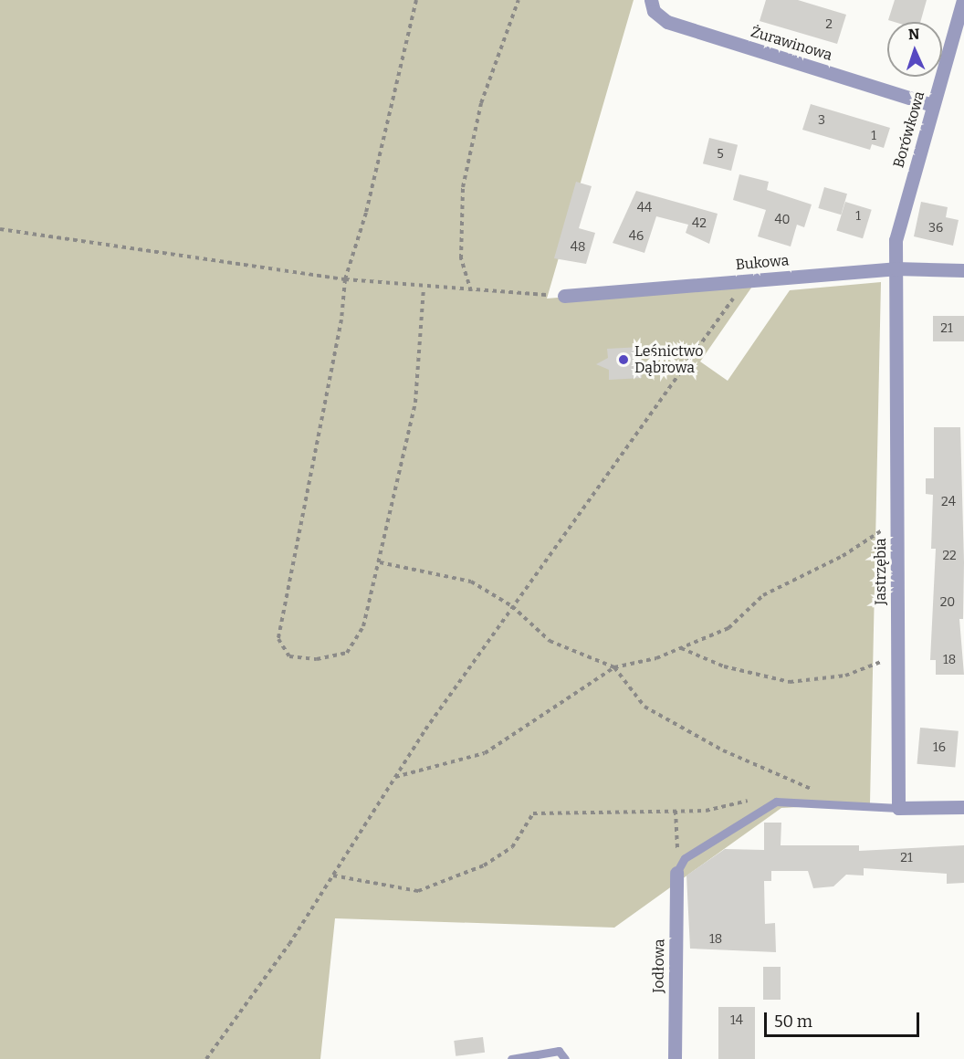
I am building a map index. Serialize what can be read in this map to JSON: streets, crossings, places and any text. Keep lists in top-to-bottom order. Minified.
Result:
{"streets":{"street":["Żurawinowa","Borówkowa","Bukowa","Jastrzębia","Jodłowa"]},"crossings":[["Żurawinowa","Borówkowa"],["Borówkowa","Bukowa"],["Borówkowa","Jastrzębia"],["Bukowa","Jastrzębia"]],"places":["Leśnictwo Dąbrowa"],"house_numbers":["2","3","1","5","44","1","40","42","36","46","48","21","24","22","20","18","16","21","18","14"],"scale_bar":"50 m","north":"top"}
